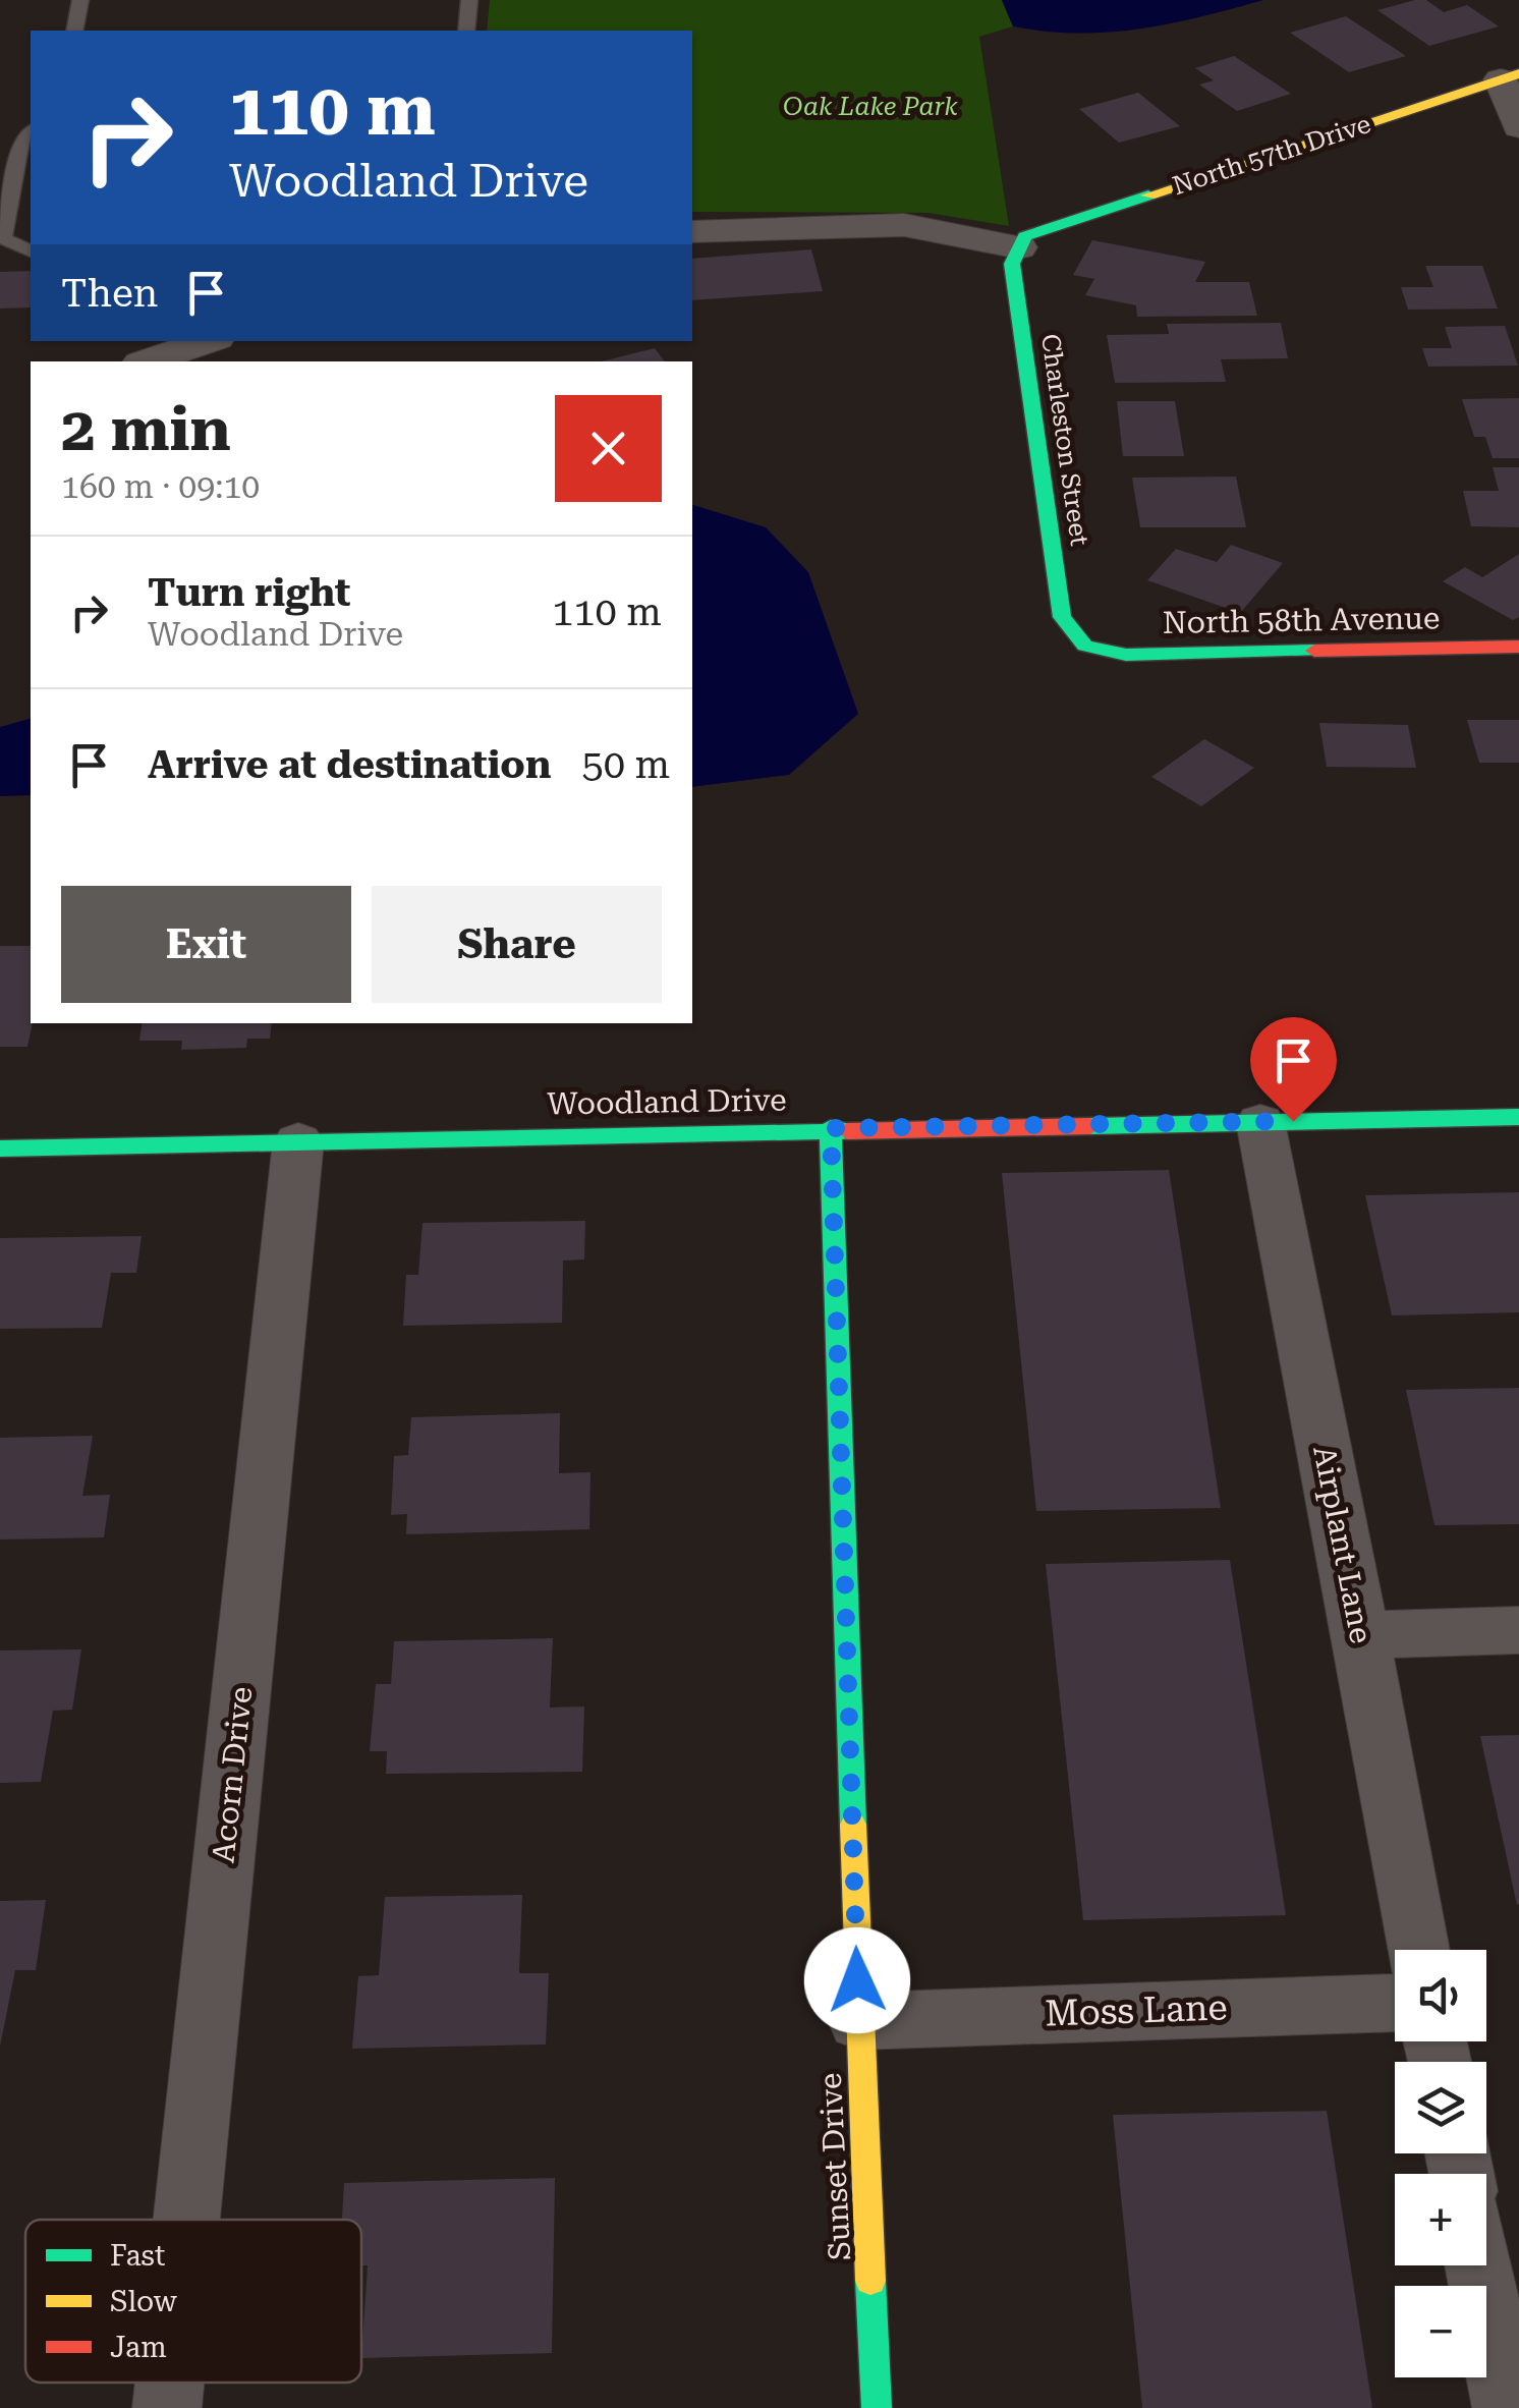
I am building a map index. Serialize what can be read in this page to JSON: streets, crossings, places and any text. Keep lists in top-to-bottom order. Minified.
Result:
{"streets":{"street":["North 57th Drive","Charleston Street","North 58th Avenue","Woodland Drive","Airplant Lane","Acorn Drive","Moss Lane","Sunset Drive"]},"crossings":[["North 57th Drive","Charleston Street"],["Charleston Street","North 58th Avenue"],["Woodland Drive","Airplant Lane"],["Woodland Drive","Acorn Drive"],["Woodland Drive","Sunset Drive"],["Moss Lane","Sunset Drive"]],"parks":["Oak Lake Park"],"legend":["Fast","Slow","Jam"],"page":{"turn":["110 m","Woodland Drive"],"then":"Then","heading":["2 min","160 m · 09:10"],"list":[{"name":"Turn right","note":"Woodland Drive","value":"110 m"},{"name":"Arrive at destination","value":"50 m"}],"buttons":["Exit","Share"],"map_buttons":["+","−"]}}
